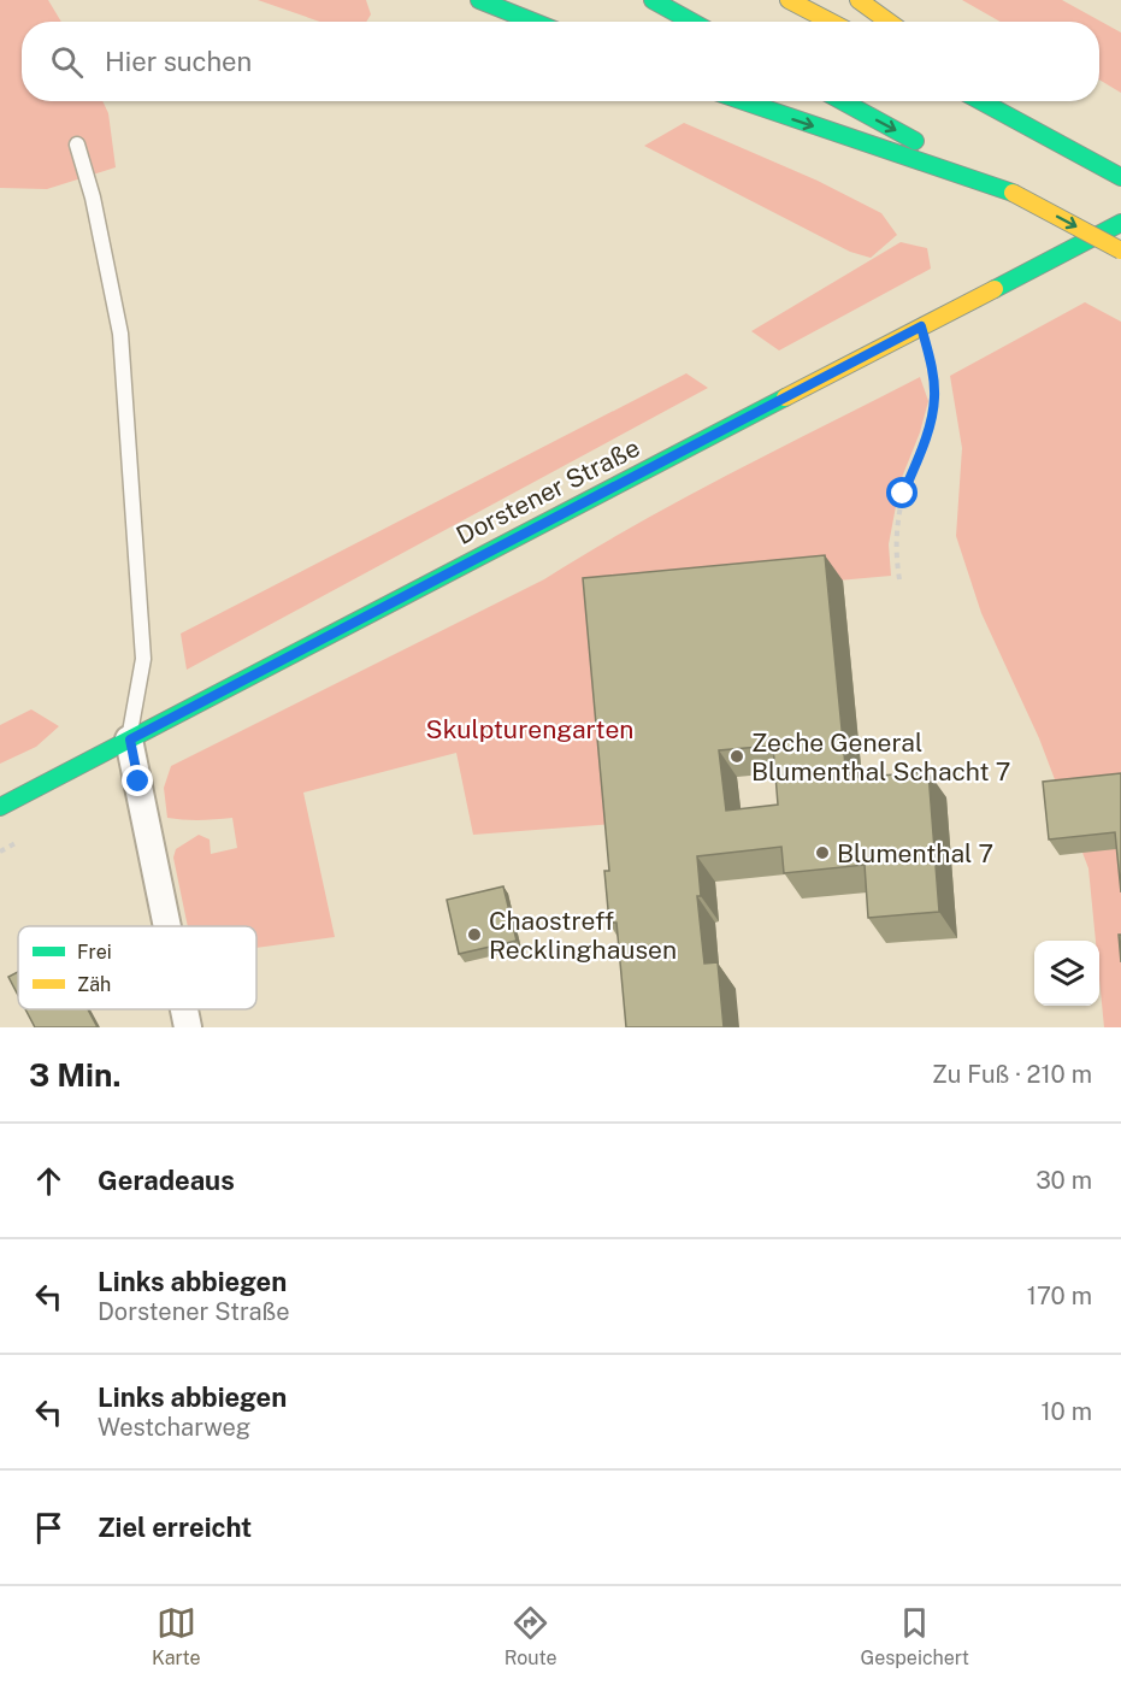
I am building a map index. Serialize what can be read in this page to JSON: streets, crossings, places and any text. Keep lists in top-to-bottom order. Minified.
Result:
{"streets":{"main road":["Dorstener Straße"]},"parks":["Skulpturengarten"],"places":["Zeche General Blumenthal Schacht 7","Blumenthal 7","Chaostreff Recklinghausen"],"legend":["Frei","Zäh"],"page":{"search":"Hier suchen","heading":["3 Min.","Zu Fuß · 210 m"],"list":[["Geradeaus","30 m"],["Links abbiegen","Dorstener Straße","170 m"],["Links abbiegen","Westcharweg","10 m"],"Ziel erreicht"],"nav":["Karte","Route","Gespeichert"]}}
